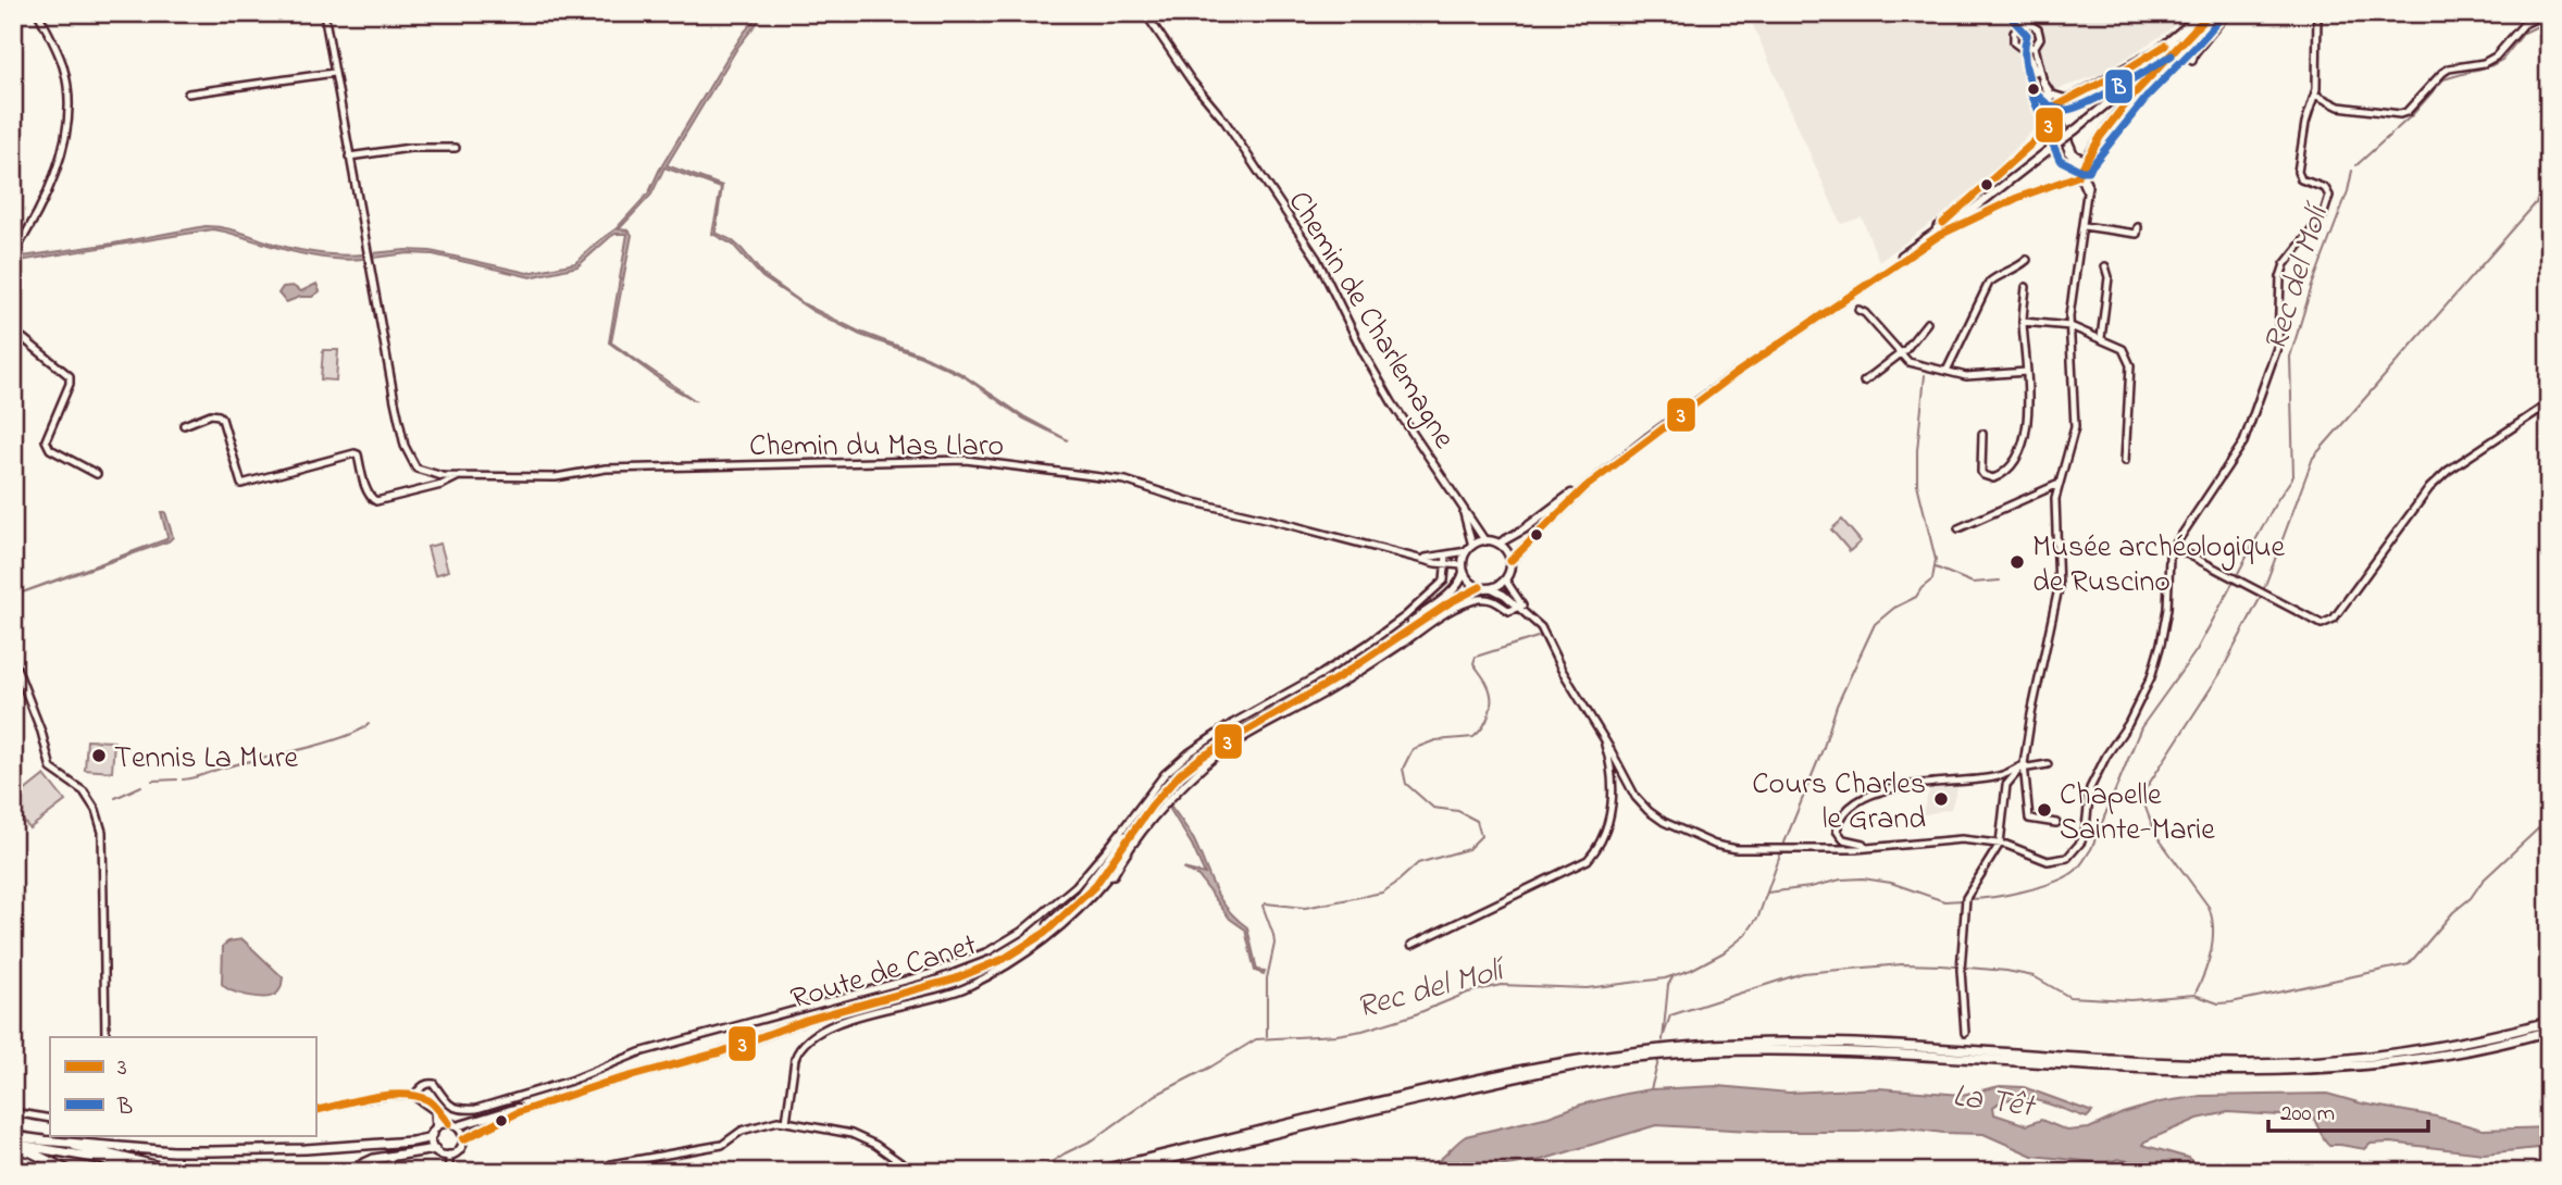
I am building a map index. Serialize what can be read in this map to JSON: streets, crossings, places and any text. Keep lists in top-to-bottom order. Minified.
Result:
{"streets":{"main road":["Route de Canet"],"street":["Chemin de Charlemagne","Chemin du Mas Llaro"]},"crossings":[["Chemin de Charlemagne","Route de Canet"]],"water":["Rec del Molí","La Têt"],"places":["Musée archéologique de Ruscino","Tennis La Mure","Cours Charles le Grand","Chapelle Sainte-Marie"],"lines":["transit line 3","transit line B"],"legend":["3","B"],"scale_bar":"200 m"}
